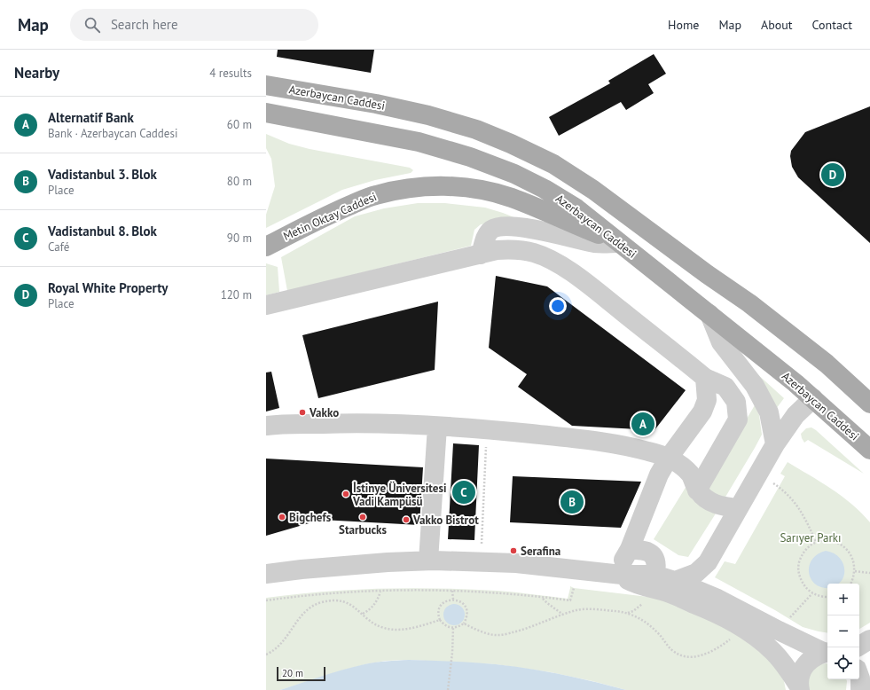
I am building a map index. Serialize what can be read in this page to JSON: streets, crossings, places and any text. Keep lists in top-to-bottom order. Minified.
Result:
{"streets":{"main road":["Azerbaycan Caddesi","Metin Oktay Caddesi"]},"crossings":[["Azerbaycan Caddesi","Metin Oktay Caddesi"]],"parks":["Sarıyer Parkı"],"places":["Vakko","İstinye Üniversitesi Vadi Kampüsü","Bigchefs","Starbucks","Vakko Bistrot","Serafina"],"scale_bar":"20 m","page":{"header":"Map","search":"Search here","nav":["Home","Map","About","Contact"],"heading":["Nearby","4 results"],"list":[{"mark":"A","name":"Alternatif Bank","note":"Bank · Azerbaycan Caddesi","value":"60 m"},{"mark":"B","name":"Vadistanbul 3. Blok","note":"Place","value":"80 m"},{"mark":"C","name":"Vadistanbul 8. Blok","note":"Café","value":"90 m"},{"mark":"D","name":"Royal White Property","note":"Place","value":"120 m"}],"pins":["D","A","C","B"],"map_buttons":["+","−"],"scale":"20 m"}}
